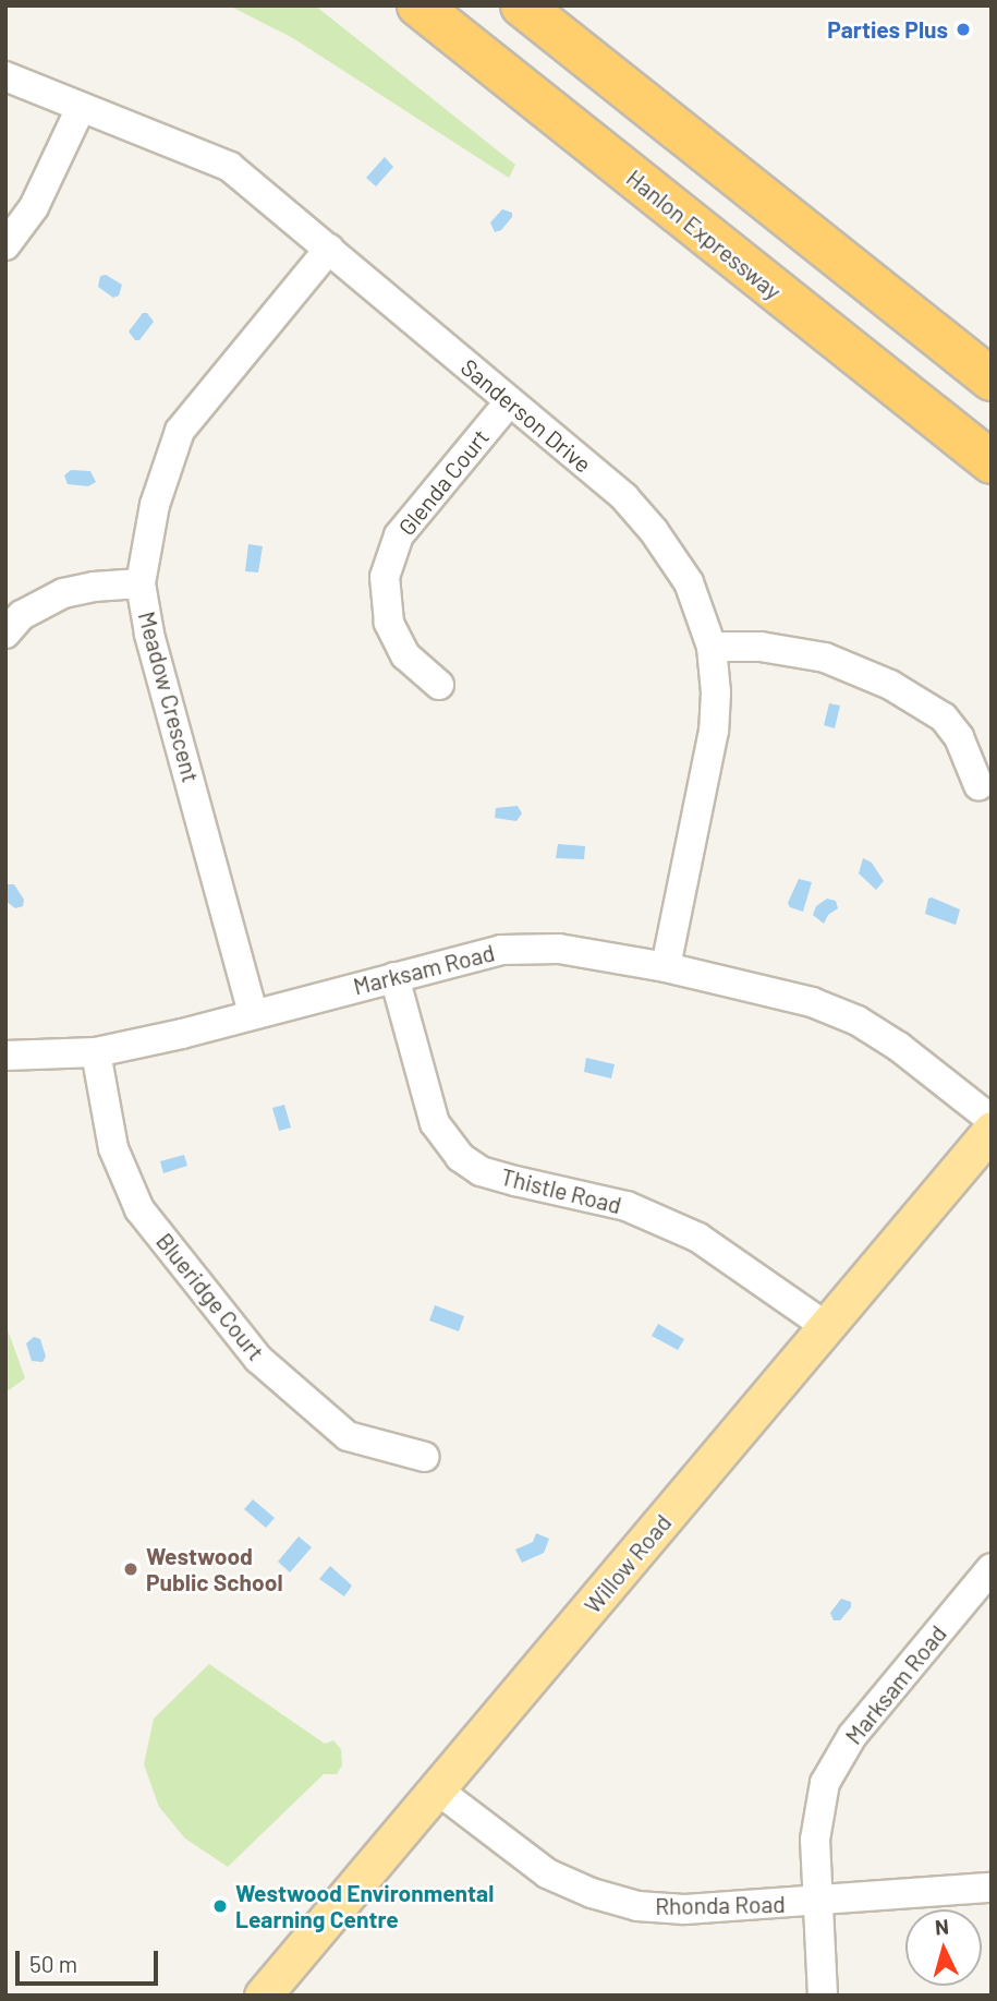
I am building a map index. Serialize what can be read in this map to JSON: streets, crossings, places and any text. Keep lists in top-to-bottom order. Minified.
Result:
{"streets":{"highway":["Hanlon Expressway"],"main road":["Willow Road"],"street":["Sanderson Drive","Glenda Court","Meadow Crescent","Marksam Road","Thistle Road","Blueridge Court","Rhonda Road"]},"crossings":[["Sanderson Drive","Glenda Court"],["Sanderson Drive","Meadow Crescent"],["Sanderson Drive","Marksam Road"],["Meadow Crescent","Marksam Road"],["Marksam Road","Thistle Road"],["Marksam Road","Blueridge Court"],["Marksam Road","Rhonda Road"],["Thistle Road","Willow Road"],["Willow Road","Rhonda Road"]],"places":["Parties Plus","Westwood Public School","Westwood Environmental Learning Centre"],"scale_bar":"50 m","north":"top"}
